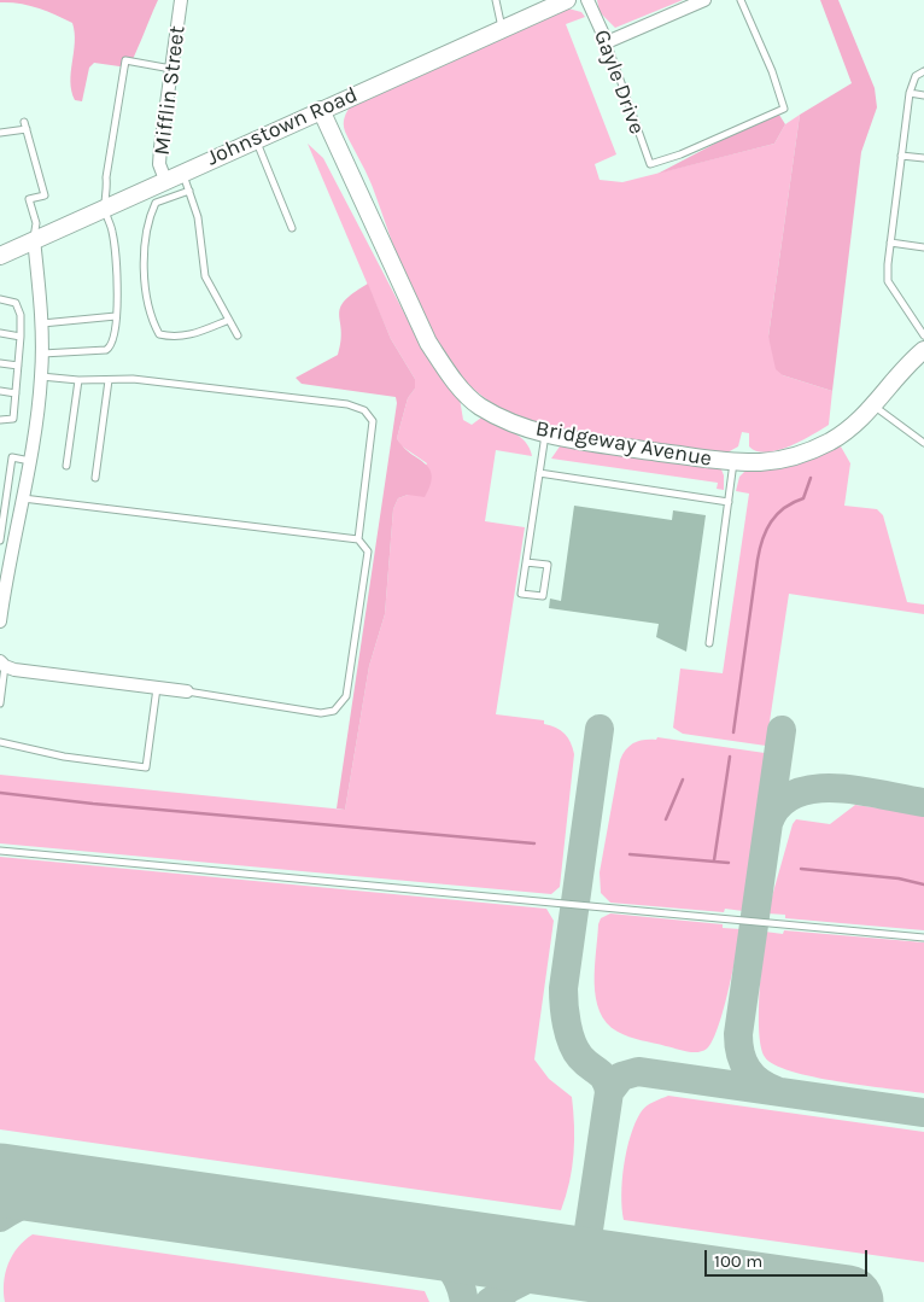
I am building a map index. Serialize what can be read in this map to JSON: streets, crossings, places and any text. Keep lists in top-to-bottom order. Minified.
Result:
{"streets":{"street":["Gayle Drive","Mifflin Street","Johnstown Road","Bridgeway Avenue"]},"crossings":[["Mifflin Street","Johnstown Road"],["Johnstown Road","Bridgeway Avenue"]],"scale_bar":"100 m"}
